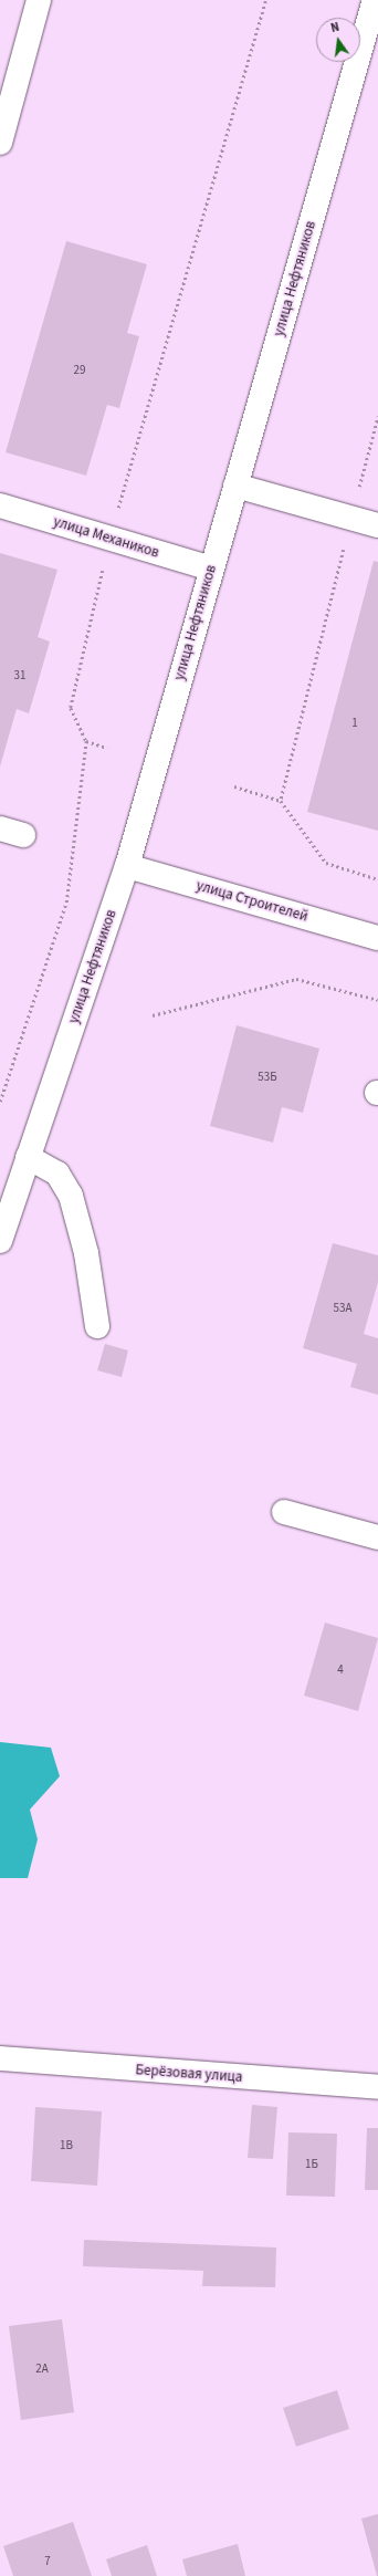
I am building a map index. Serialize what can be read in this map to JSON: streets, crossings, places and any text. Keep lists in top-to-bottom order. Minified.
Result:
{"streets":{"main road":["улица Нефтяников","улица Механиков","улица Строителей","Берёзовая улица"]},"crossings":[["улица Нефтяников","улица Механиков"],["улица Нефтяников","улица Строителей"]],"house_numbers":["29","31","1","53Б","53А","4","1В","1Б","2А","7"],"north":"top"}
